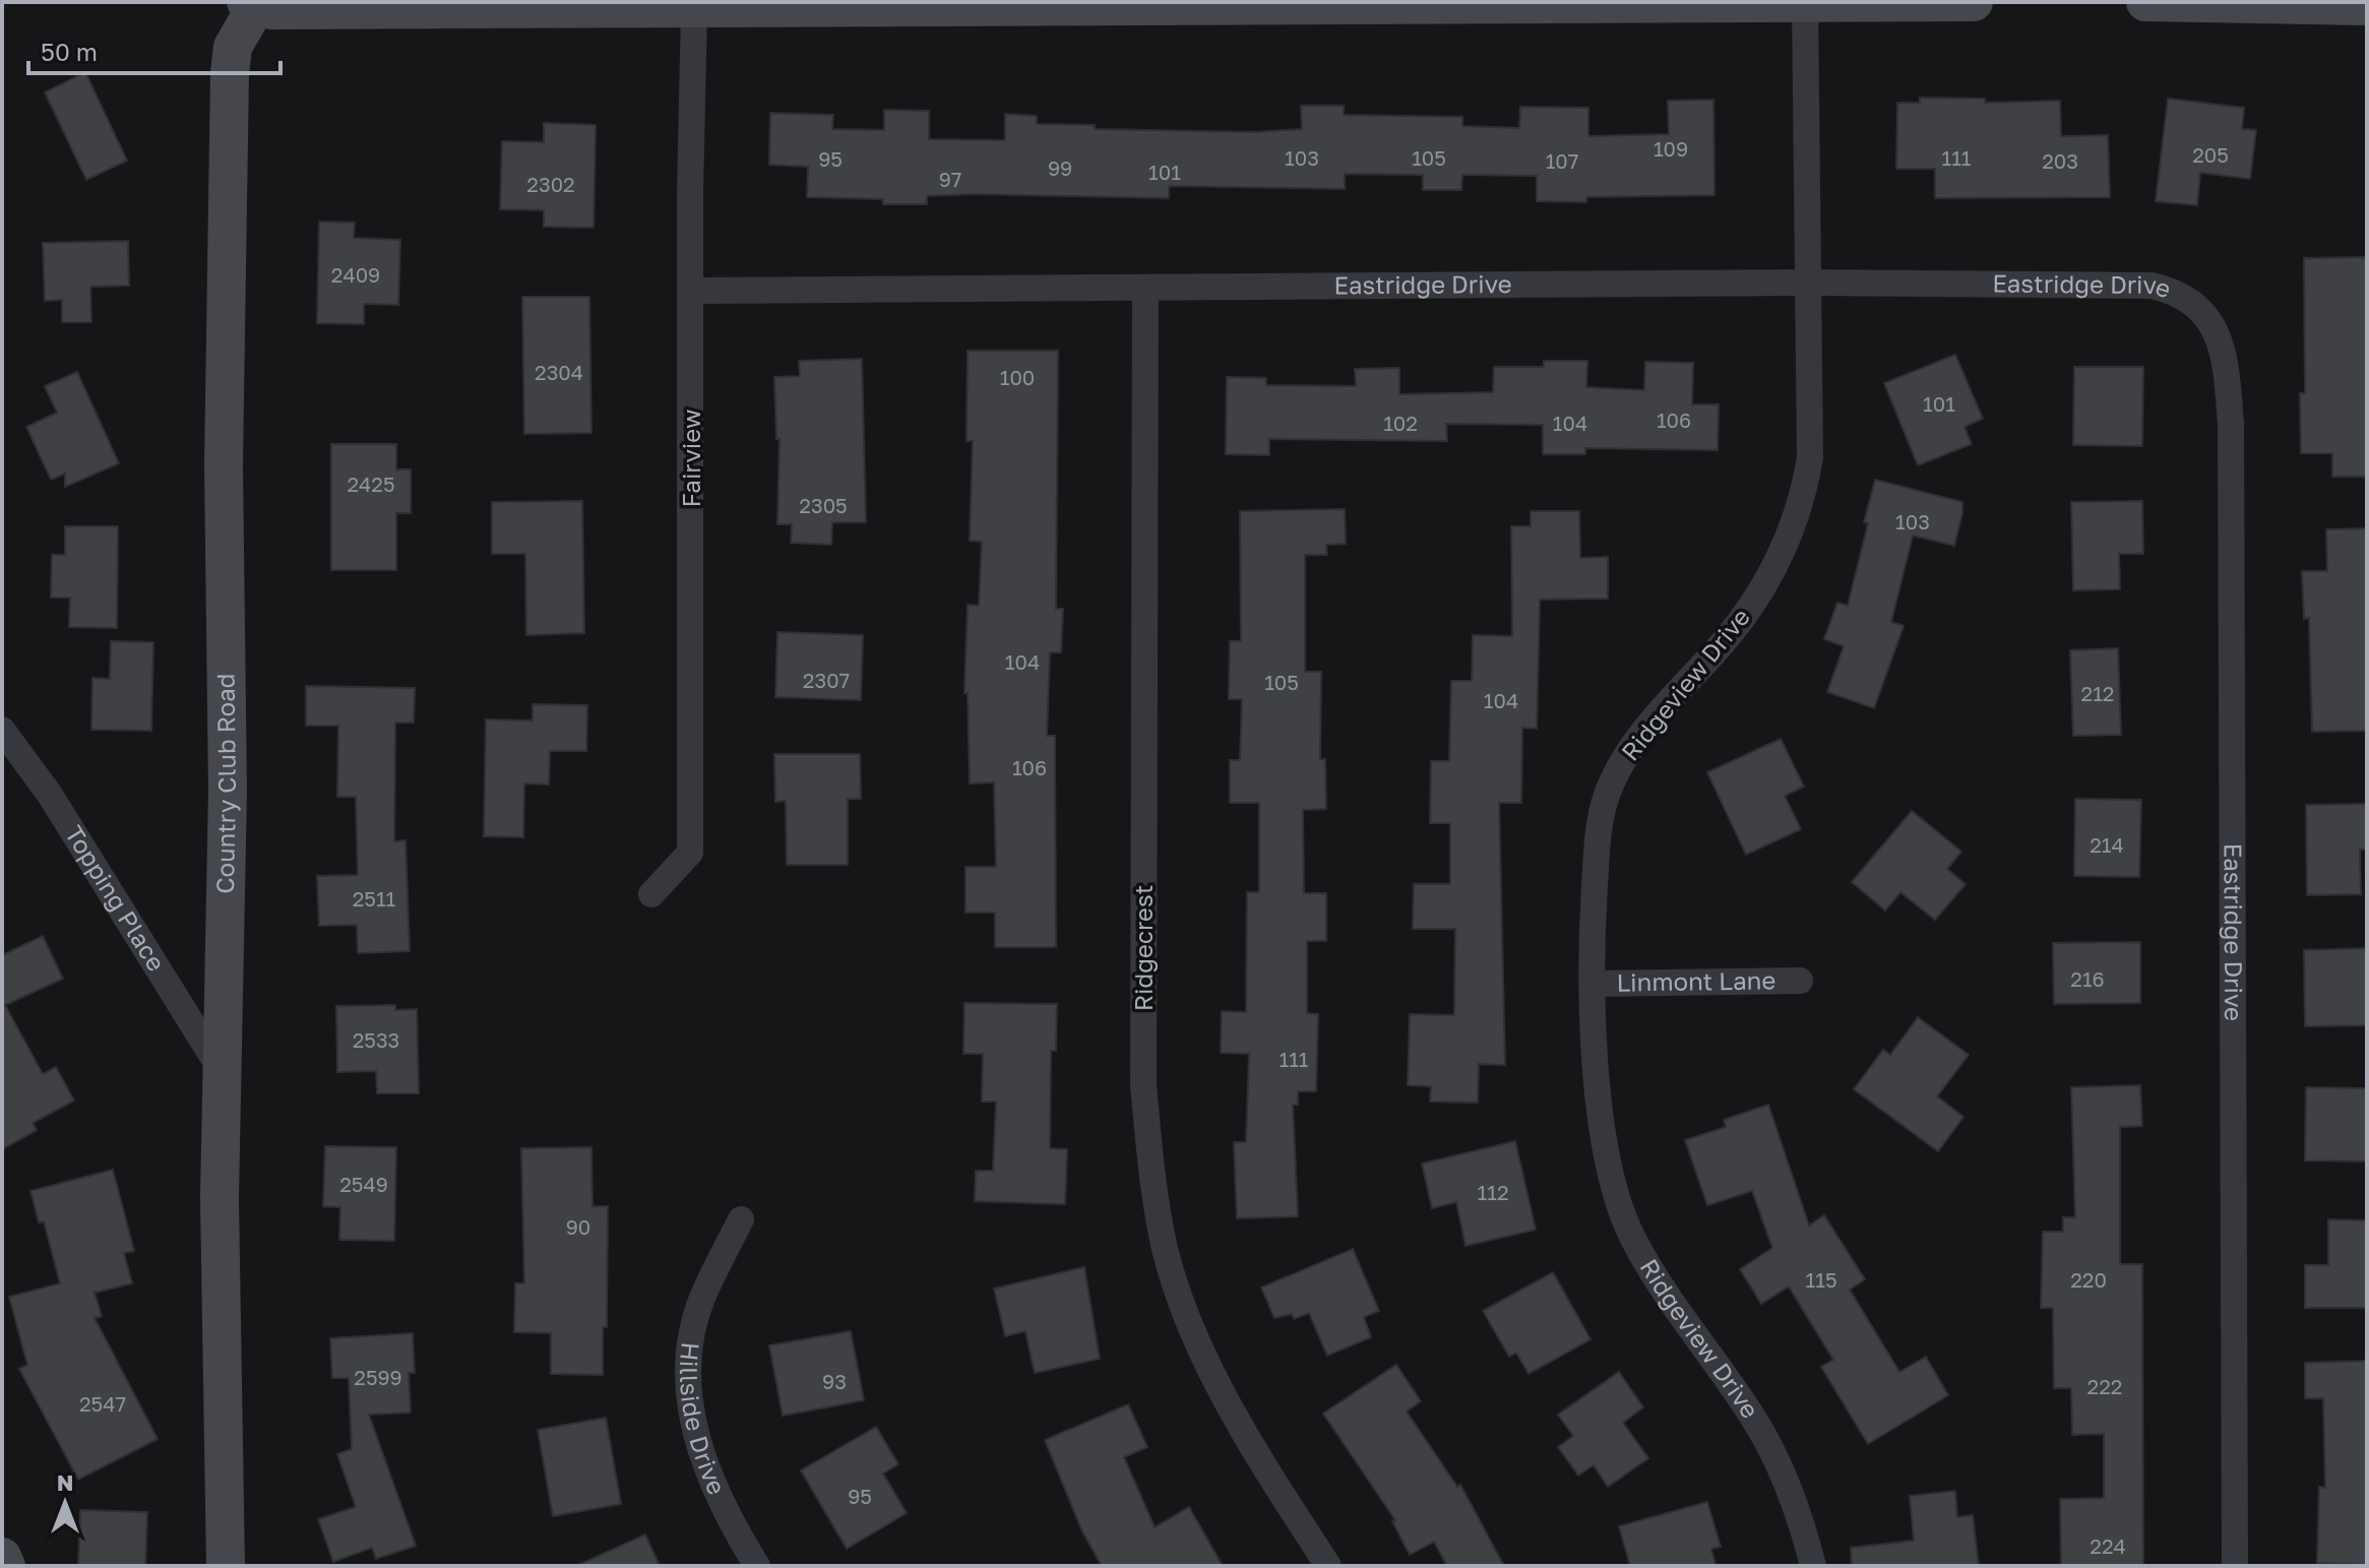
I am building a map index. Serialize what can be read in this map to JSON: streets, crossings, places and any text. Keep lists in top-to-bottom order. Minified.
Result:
{"streets":{"street":["Eastridge Drive","Fairview","Ridgeview Drive","Country Club Road","Topping Place","Ridgecrest","Linmont Lane","Hillside Drive"]},"crossings":[["Eastridge Drive","Fairview"],["Eastridge Drive","Ridgeview Drive"],["Eastridge Drive","Ridgecrest"],["Ridgeview Drive","Linmont Lane"],["Country Club Road","Topping Place"]],"house_numbers":["109","205","103","105","111","95","107","203","99","101","97","2302","2409","2304","100","101","106","102","104","2425","2305","103","104","2307","105","212","104","106","214","2511","216","2533","111","2549","112","90","115","220","2599","93","222","2547","95","224"],"scale_bar":"50 m","north":"top"}
